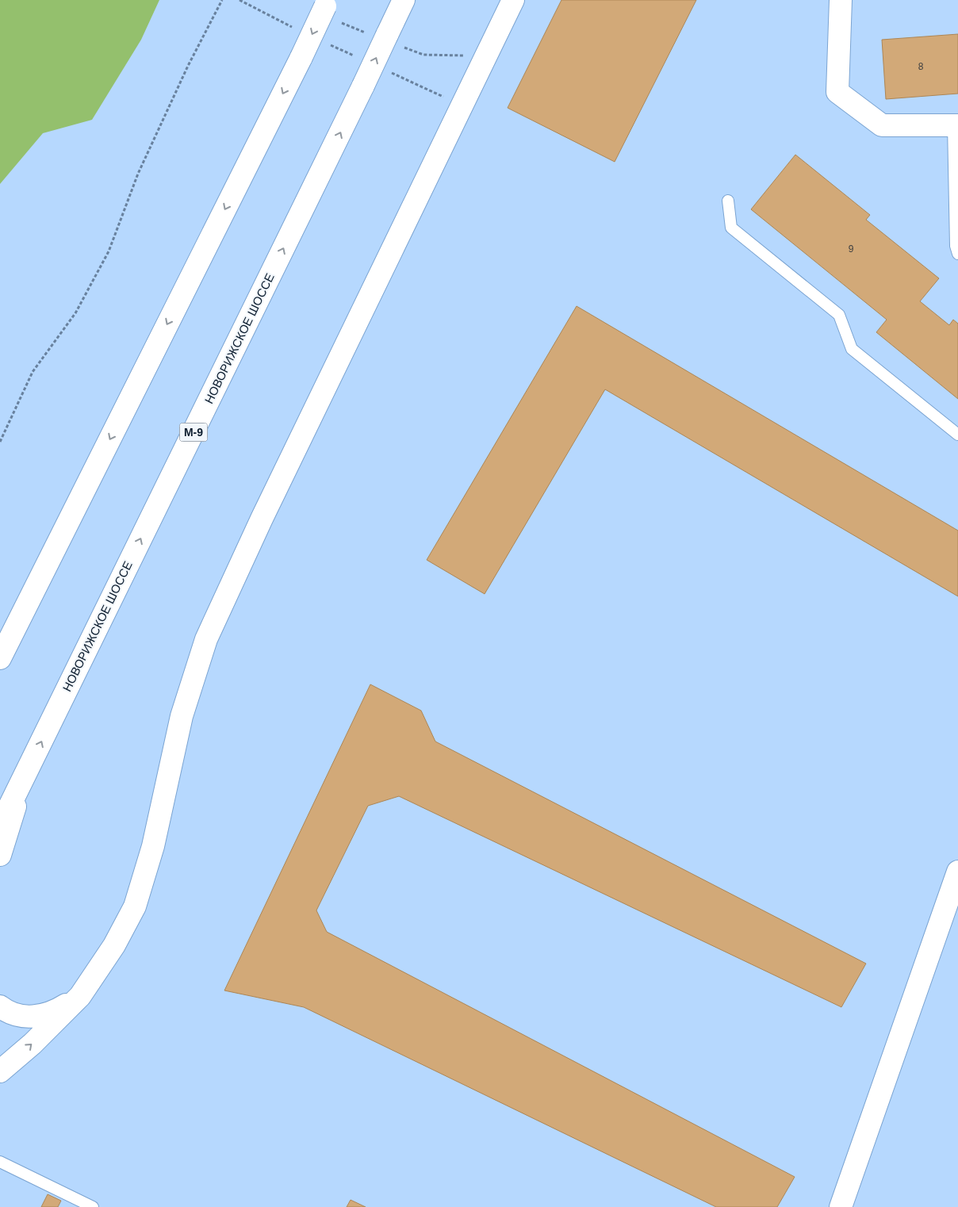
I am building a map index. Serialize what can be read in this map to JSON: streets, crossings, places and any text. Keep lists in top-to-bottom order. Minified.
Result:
{"streets":{"main road":["НОВОРИЖСКОЕ ШОССЕ","М-9"]},"house_numbers":["8","9"]}
